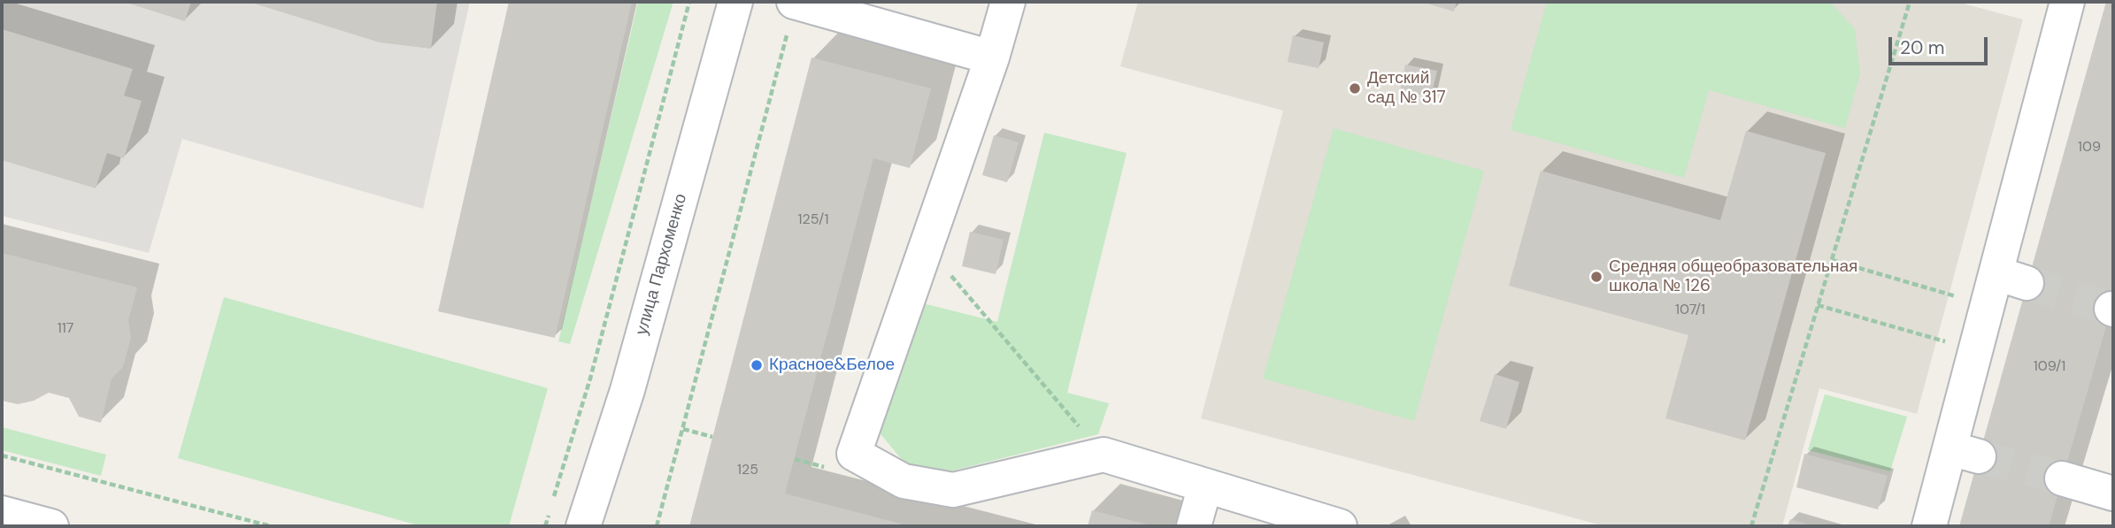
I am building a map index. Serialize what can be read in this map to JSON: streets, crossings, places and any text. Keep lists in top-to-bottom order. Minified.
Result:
{"streets":{"street":["улица Пархоменко"]},"places":["Детский сад № 317","Средняя общеобразовательная школа № 126","Красное&Белое"],"house_numbers":["109","125/1","107/1","117","109/1","125"],"scale_bar":"20 m"}
